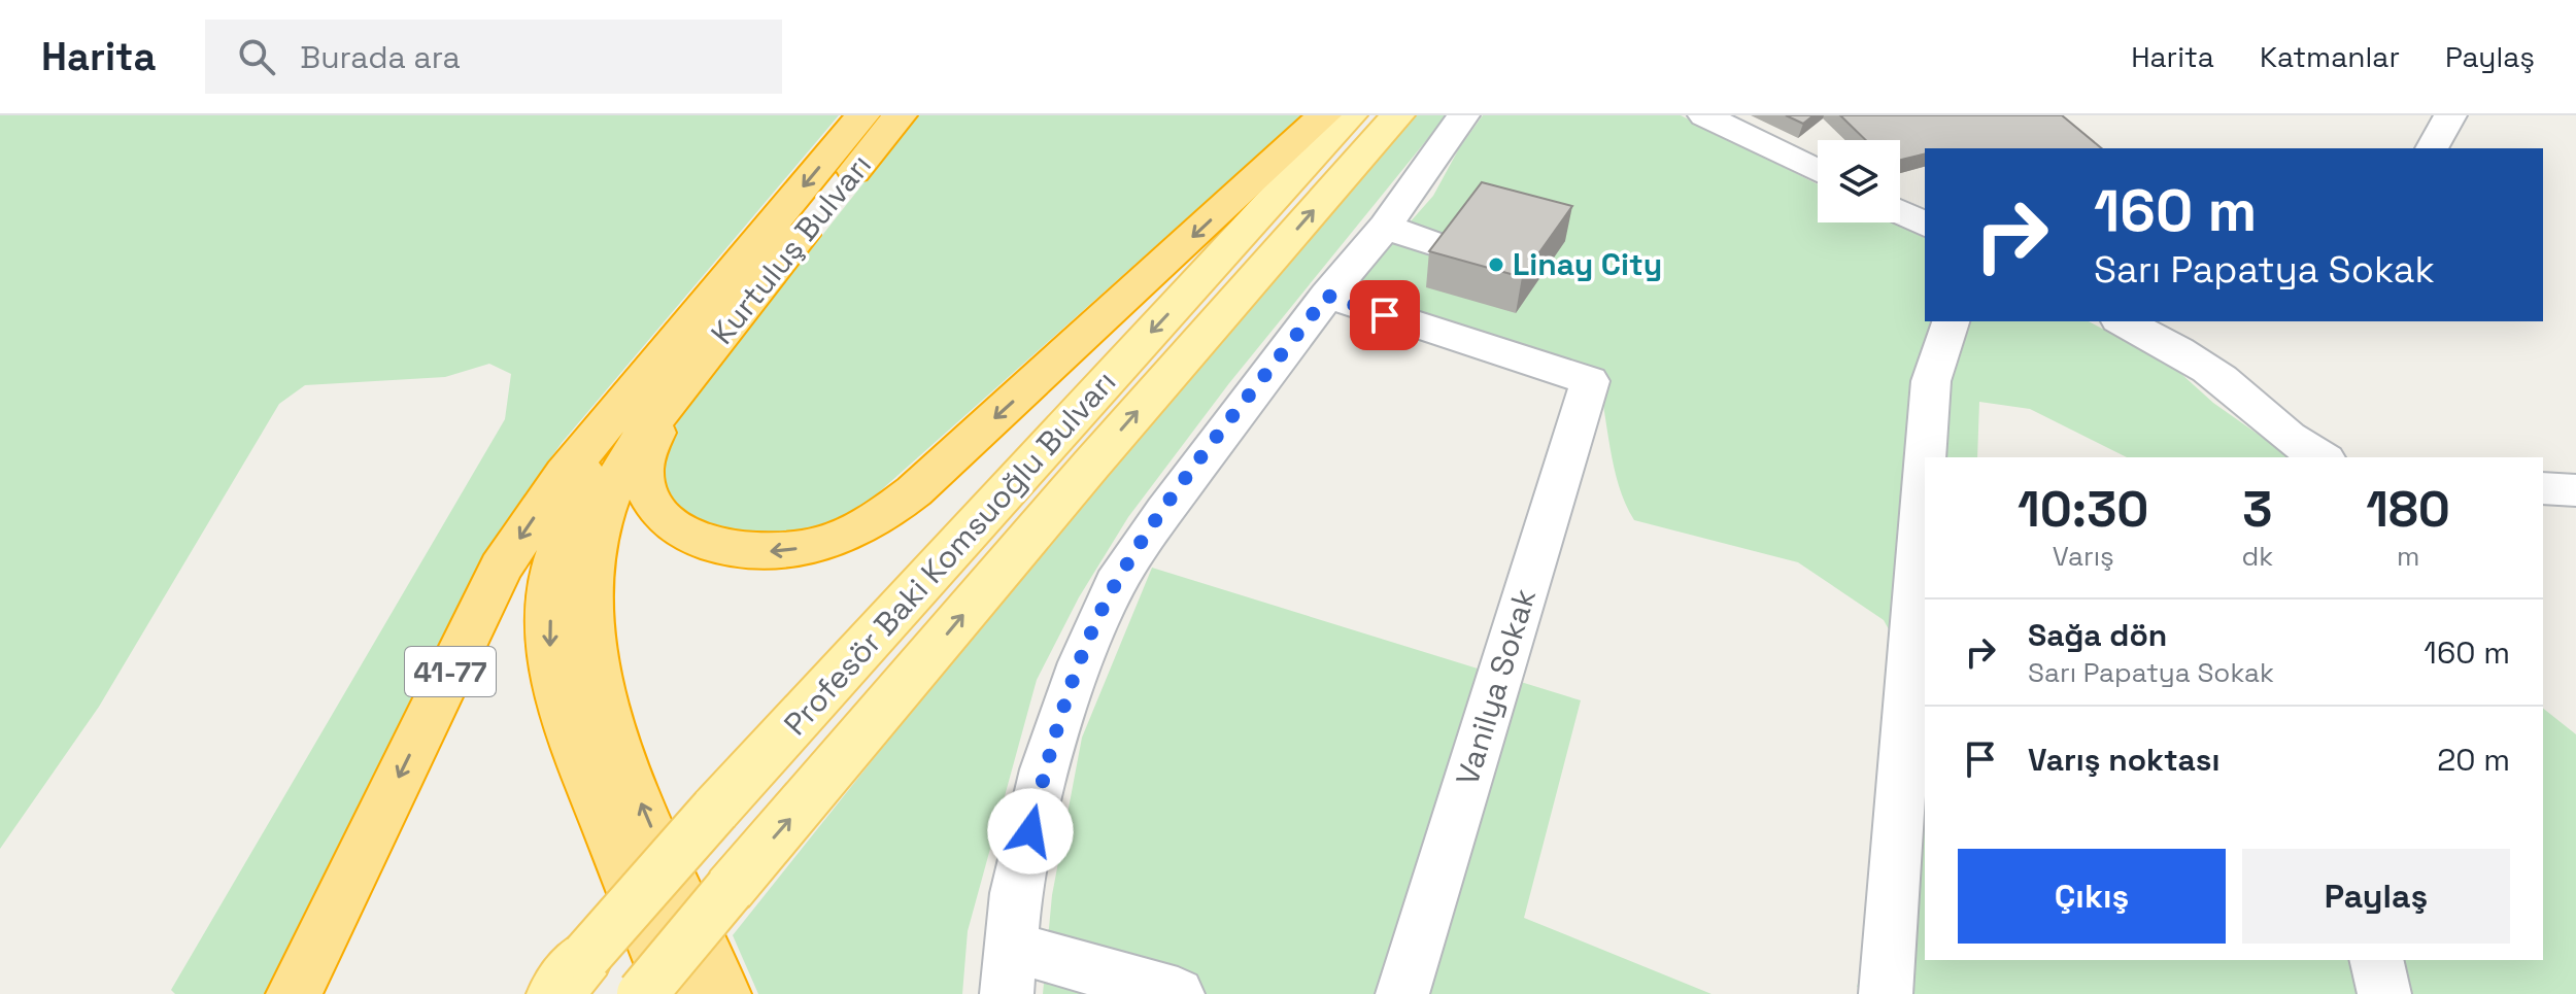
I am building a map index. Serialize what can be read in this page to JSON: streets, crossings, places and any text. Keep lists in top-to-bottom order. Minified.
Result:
{"streets":{"highway":["Kurtuluş Bulvarı","41-77"],"main road":["Profesör Baki Komsuoğlu Bulvarı"],"street":["Vanilya Sokak"]},"crossings":[["Kurtuluş Bulvarı","41-77"]],"places":["Linay City"],"page":{"header":"Harita","search":"Burada ara","nav":["Harita","Katmanlar","Paylaş"],"turn":["160 m","Sarı Papatya Sokak"],"eta":["10:30","Varış","3","dk","180","m"],"list":[{"name":"Sağa dön","note":"Sarı Papatya Sokak","value":"160 m"},{"name":"Varış noktası","value":"20 m"}],"buttons":["Çıkış","Paylaş"]}}
